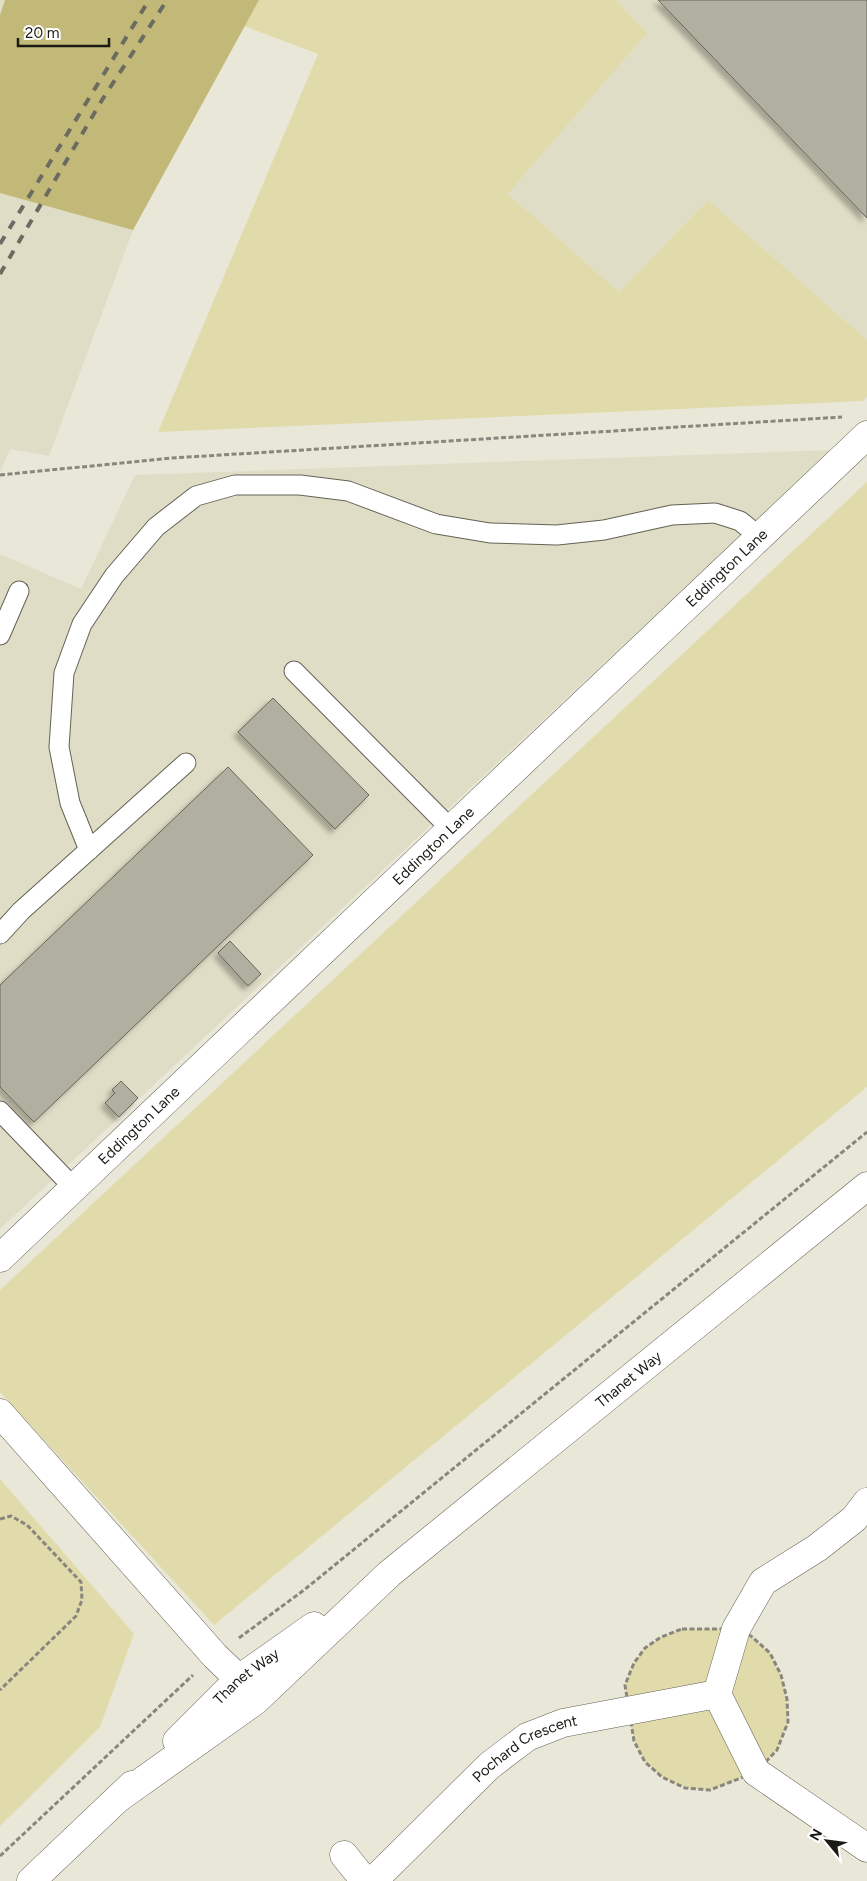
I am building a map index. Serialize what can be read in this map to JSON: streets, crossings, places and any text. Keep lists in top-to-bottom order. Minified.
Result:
{"streets":{"street":["Eddington Lane","Thanet Way","Pochard Crescent"]},"scale_bar":"20 m","north":"top left"}
